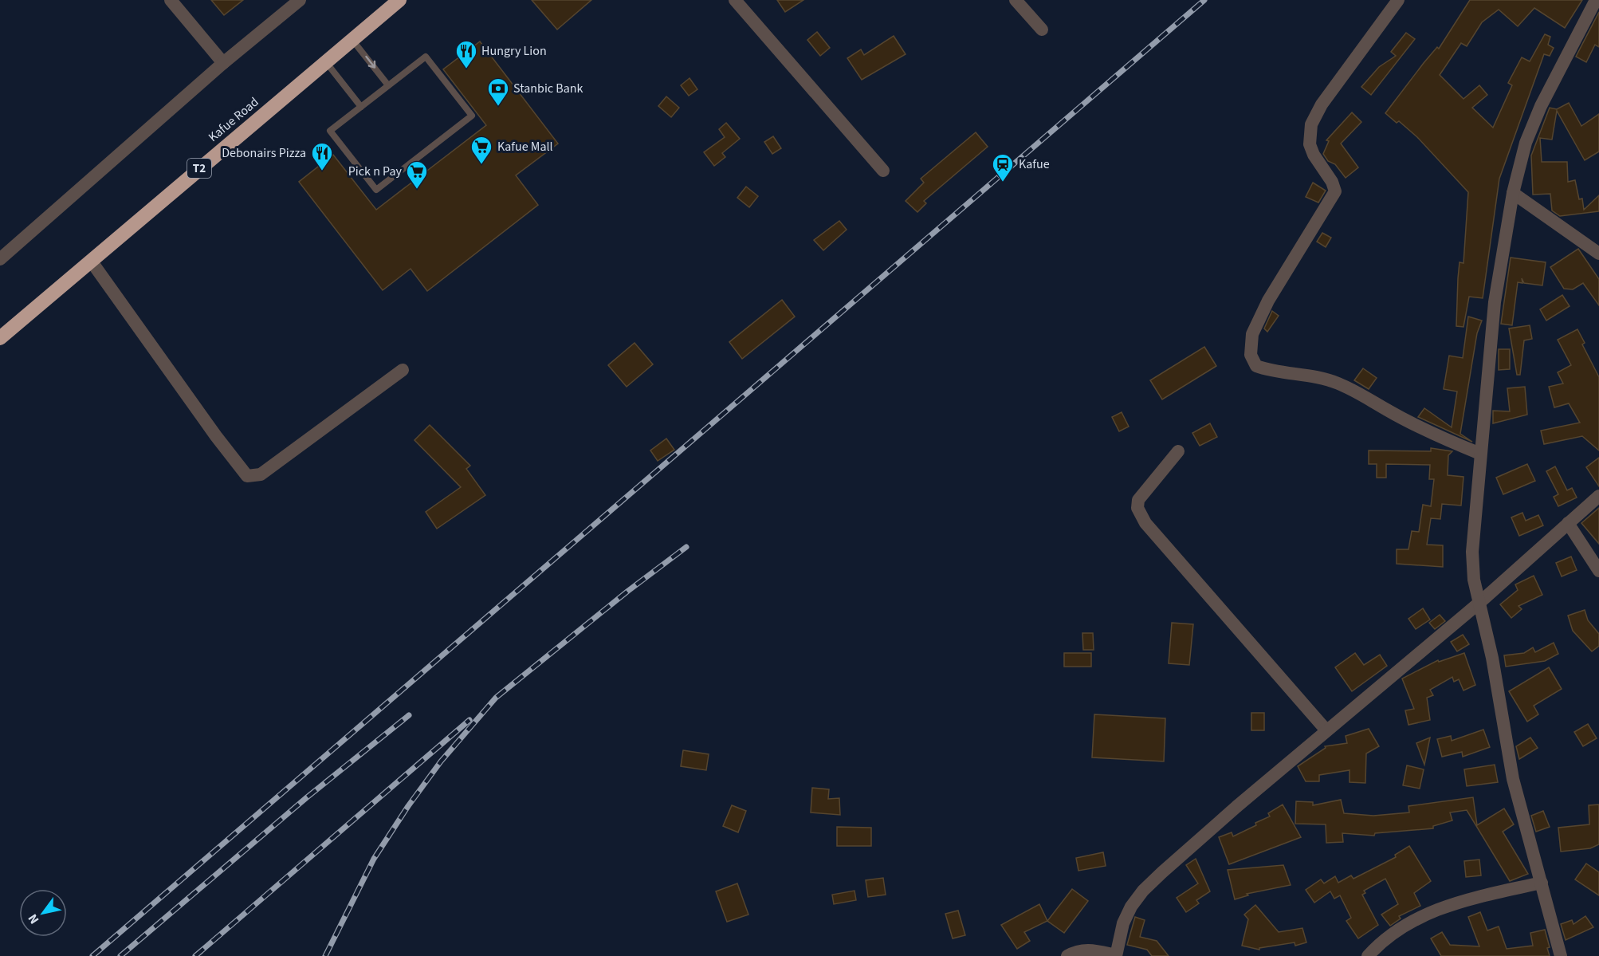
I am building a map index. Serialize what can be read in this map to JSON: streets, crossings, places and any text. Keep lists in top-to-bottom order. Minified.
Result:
{"streets":{"highway":["Kafue Road","T2"]},"places":{"restaurant":["Hungry Lion","Debonairs Pizza"],"bank":["Stanbic Bank"],"supermarket":["Kafue Mall","Pick n Pay"],"station":["Kafue"]},"north":"bottom left"}
